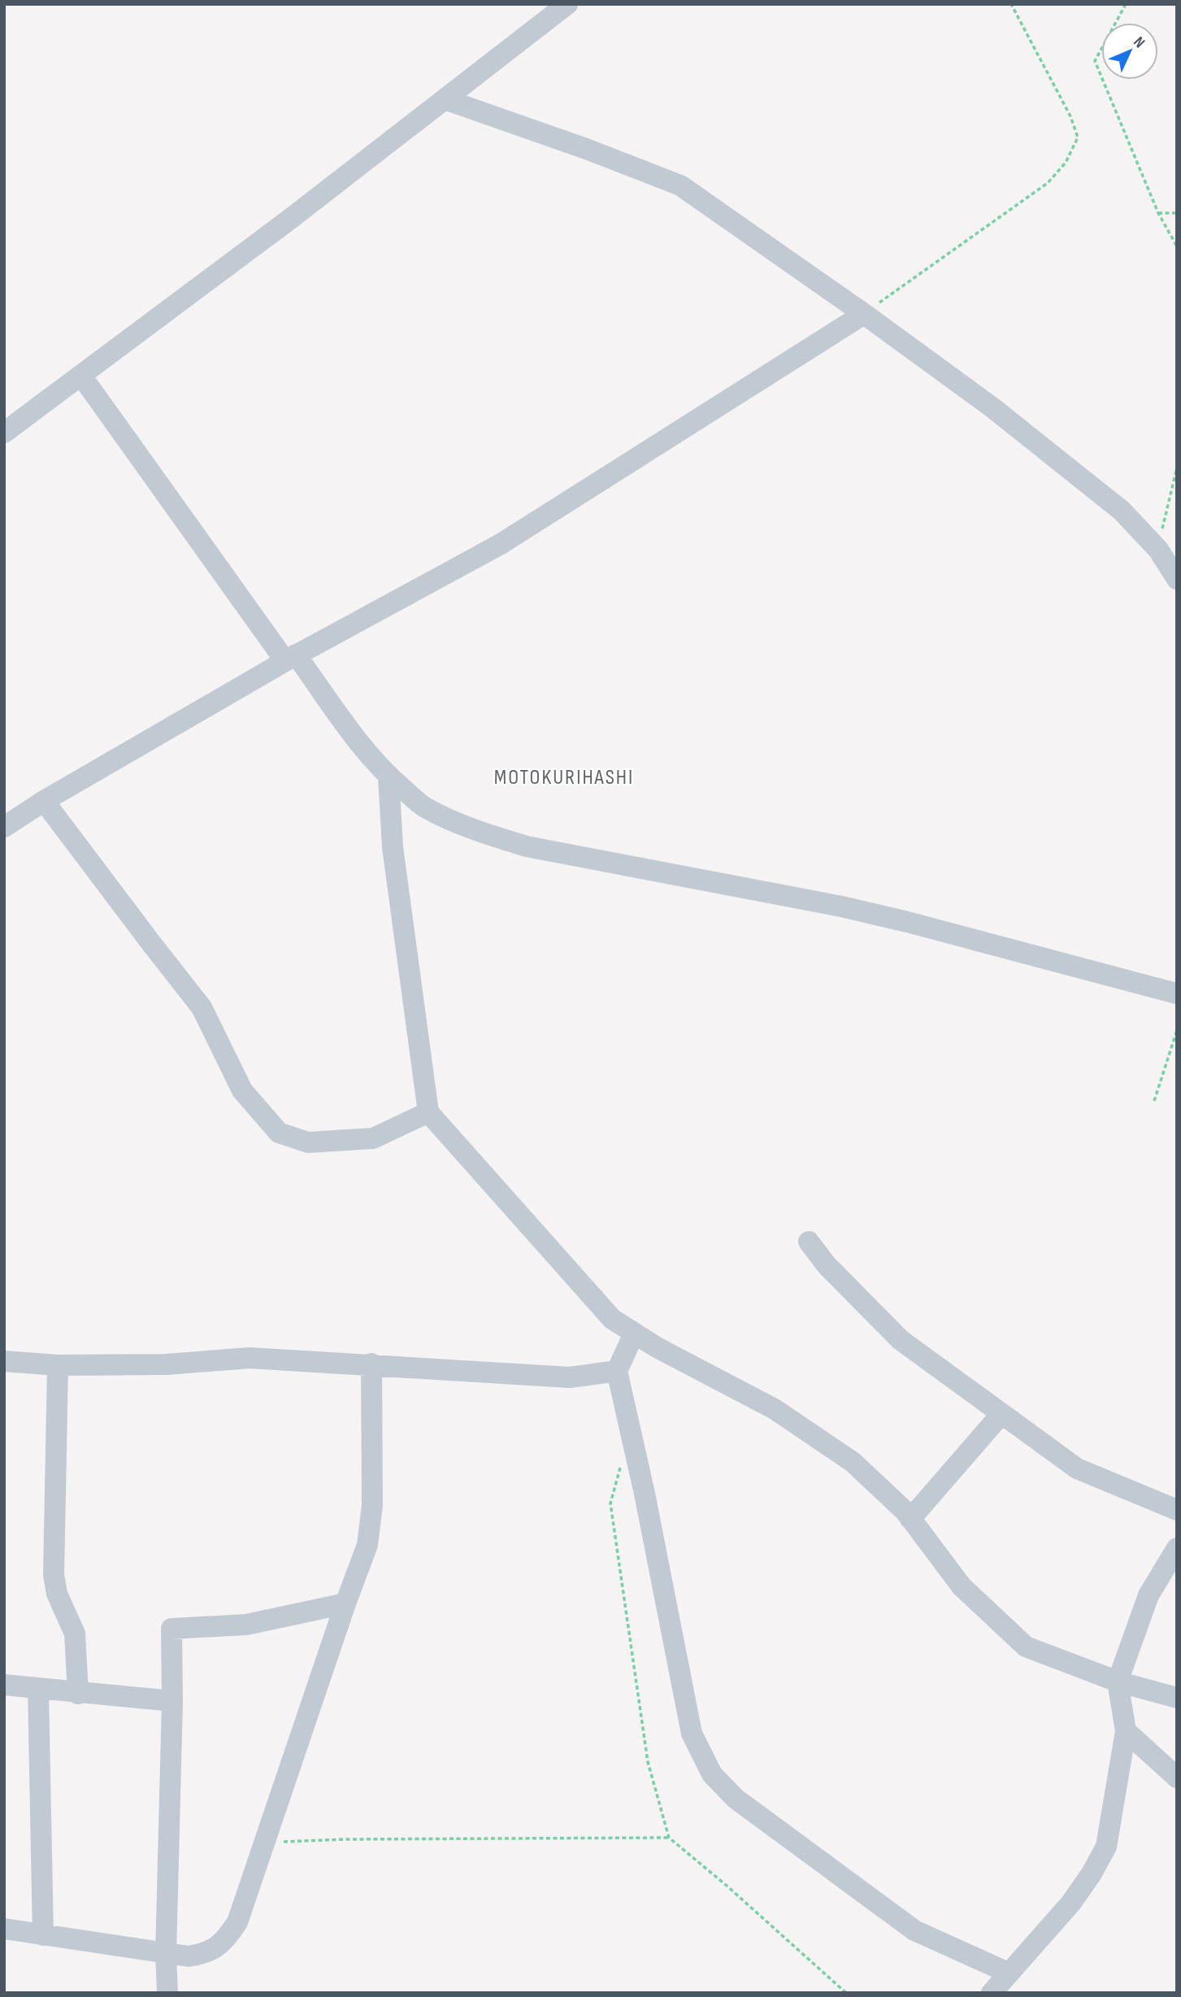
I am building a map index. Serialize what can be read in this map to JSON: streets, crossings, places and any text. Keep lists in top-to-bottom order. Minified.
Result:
{"districts":["MOTOKURIHASHI"],"north":"top right"}
